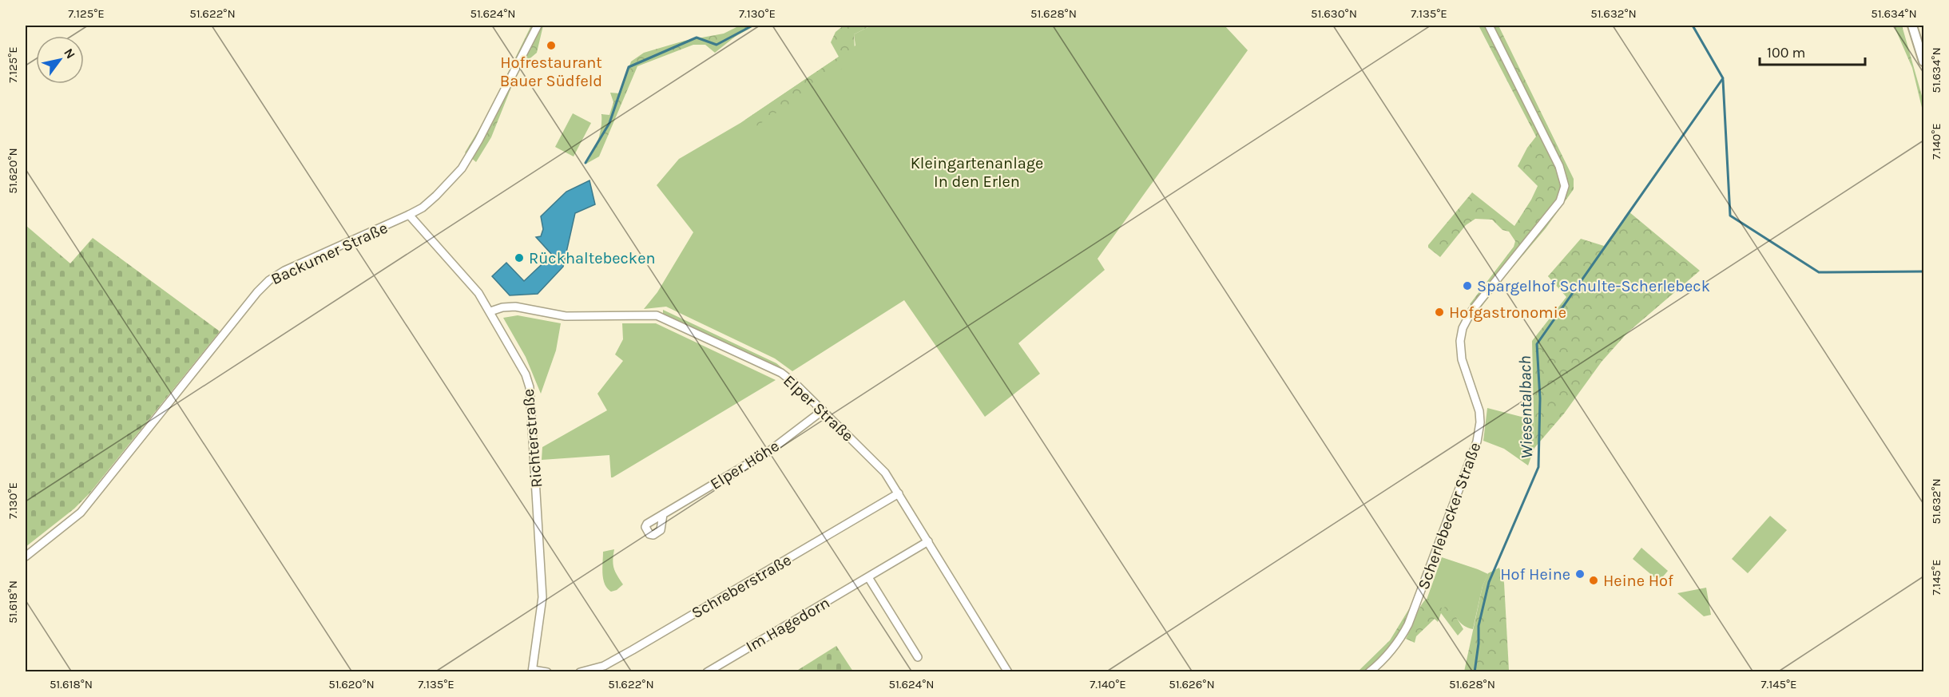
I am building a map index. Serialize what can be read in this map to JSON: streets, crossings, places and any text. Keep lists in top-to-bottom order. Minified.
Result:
{"streets":{"street":["Backumer Straße","Elper Straße","Richterstraße","Elper Höhe","Scherlebecker Straße","Schreberstraße","Im Hagedorn"]},"crossings":[["Backumer Straße","Richterstraße"],["Elper Straße","Richterstraße"],["Elper Straße","Elper Höhe"],["Elper Straße","Schreberstraße"],["Elper Straße","Im Hagedorn"]],"water":["Wiesentalbach"],"parks":["Kleingartenanlage In den Erlen"],"places":["Hofrestaurant Bauer Südfeld","Rückhaltebecken","Spargelhof Schulte-Scherlebeck","Hofgastronomie","Hof Heine","Heine Hof"],"scale_bar":"100 m","north":"top right","coordinates":["7.125°E","51.622°N","51.624°N","7.130°E","51.628°N","51.630°N","7.135°E","51.632°N","51.634°N","7.140°E","51.620°N","7.145°E","51.618°N","51.626°N"]}
